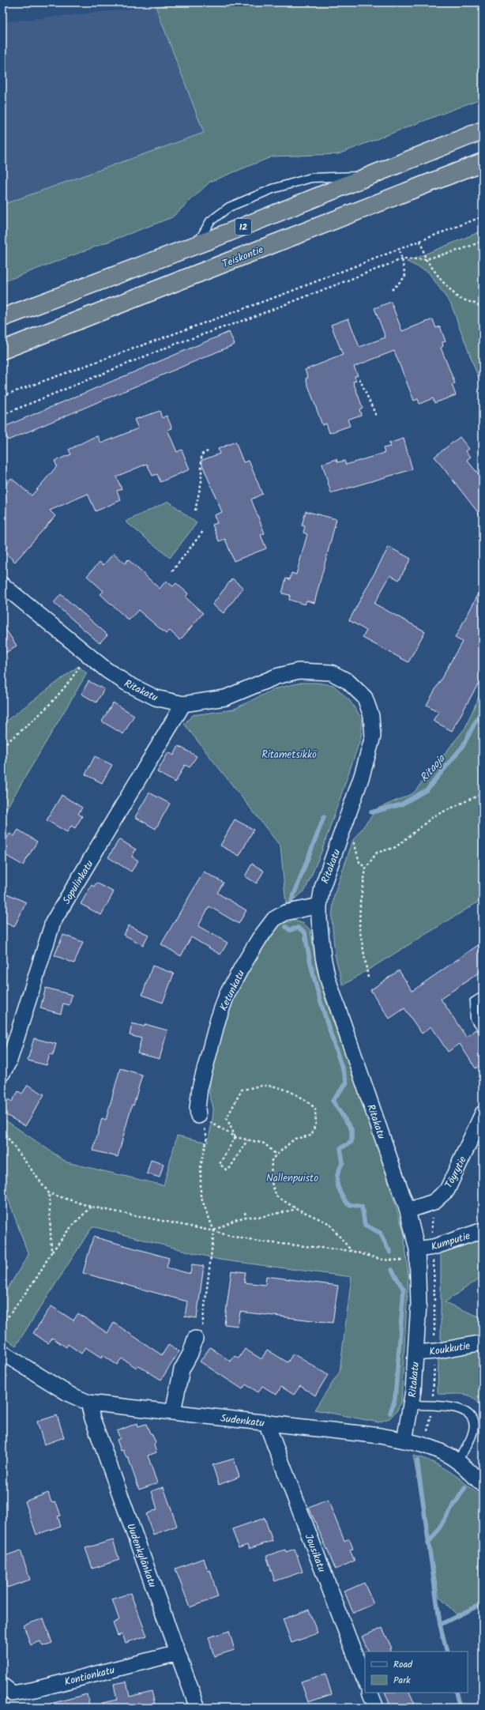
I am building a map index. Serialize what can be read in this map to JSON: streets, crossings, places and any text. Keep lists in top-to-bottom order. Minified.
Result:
{"streets":{"highway":["12","Teiskontie"],"street":["Ritakatu","Sopulinkatu","Ketunkatu","Töyrytie","Kumputie","Koukkutie","Sudenkatu","Jousikatu","Uudenkylänkatu","Kontionkatu"]},"crossings":[["Ritakatu","Sopulinkatu"],["Ritakatu","Ketunkatu"],["Ritakatu","Töyrytie"],["Ritakatu","Kumputie"],["Ritakatu","Koukkutie"],["Ritakatu","Sudenkatu"],["Sudenkatu","Jousikatu"],["Sudenkatu","Uudenkylänkatu"],["Uudenkylänkatu","Kontionkatu"]],"water":["Ritaoja"],"parks":["Ritametsikkö","Nallenpuisto"],"legend":["Road","Park"]}
